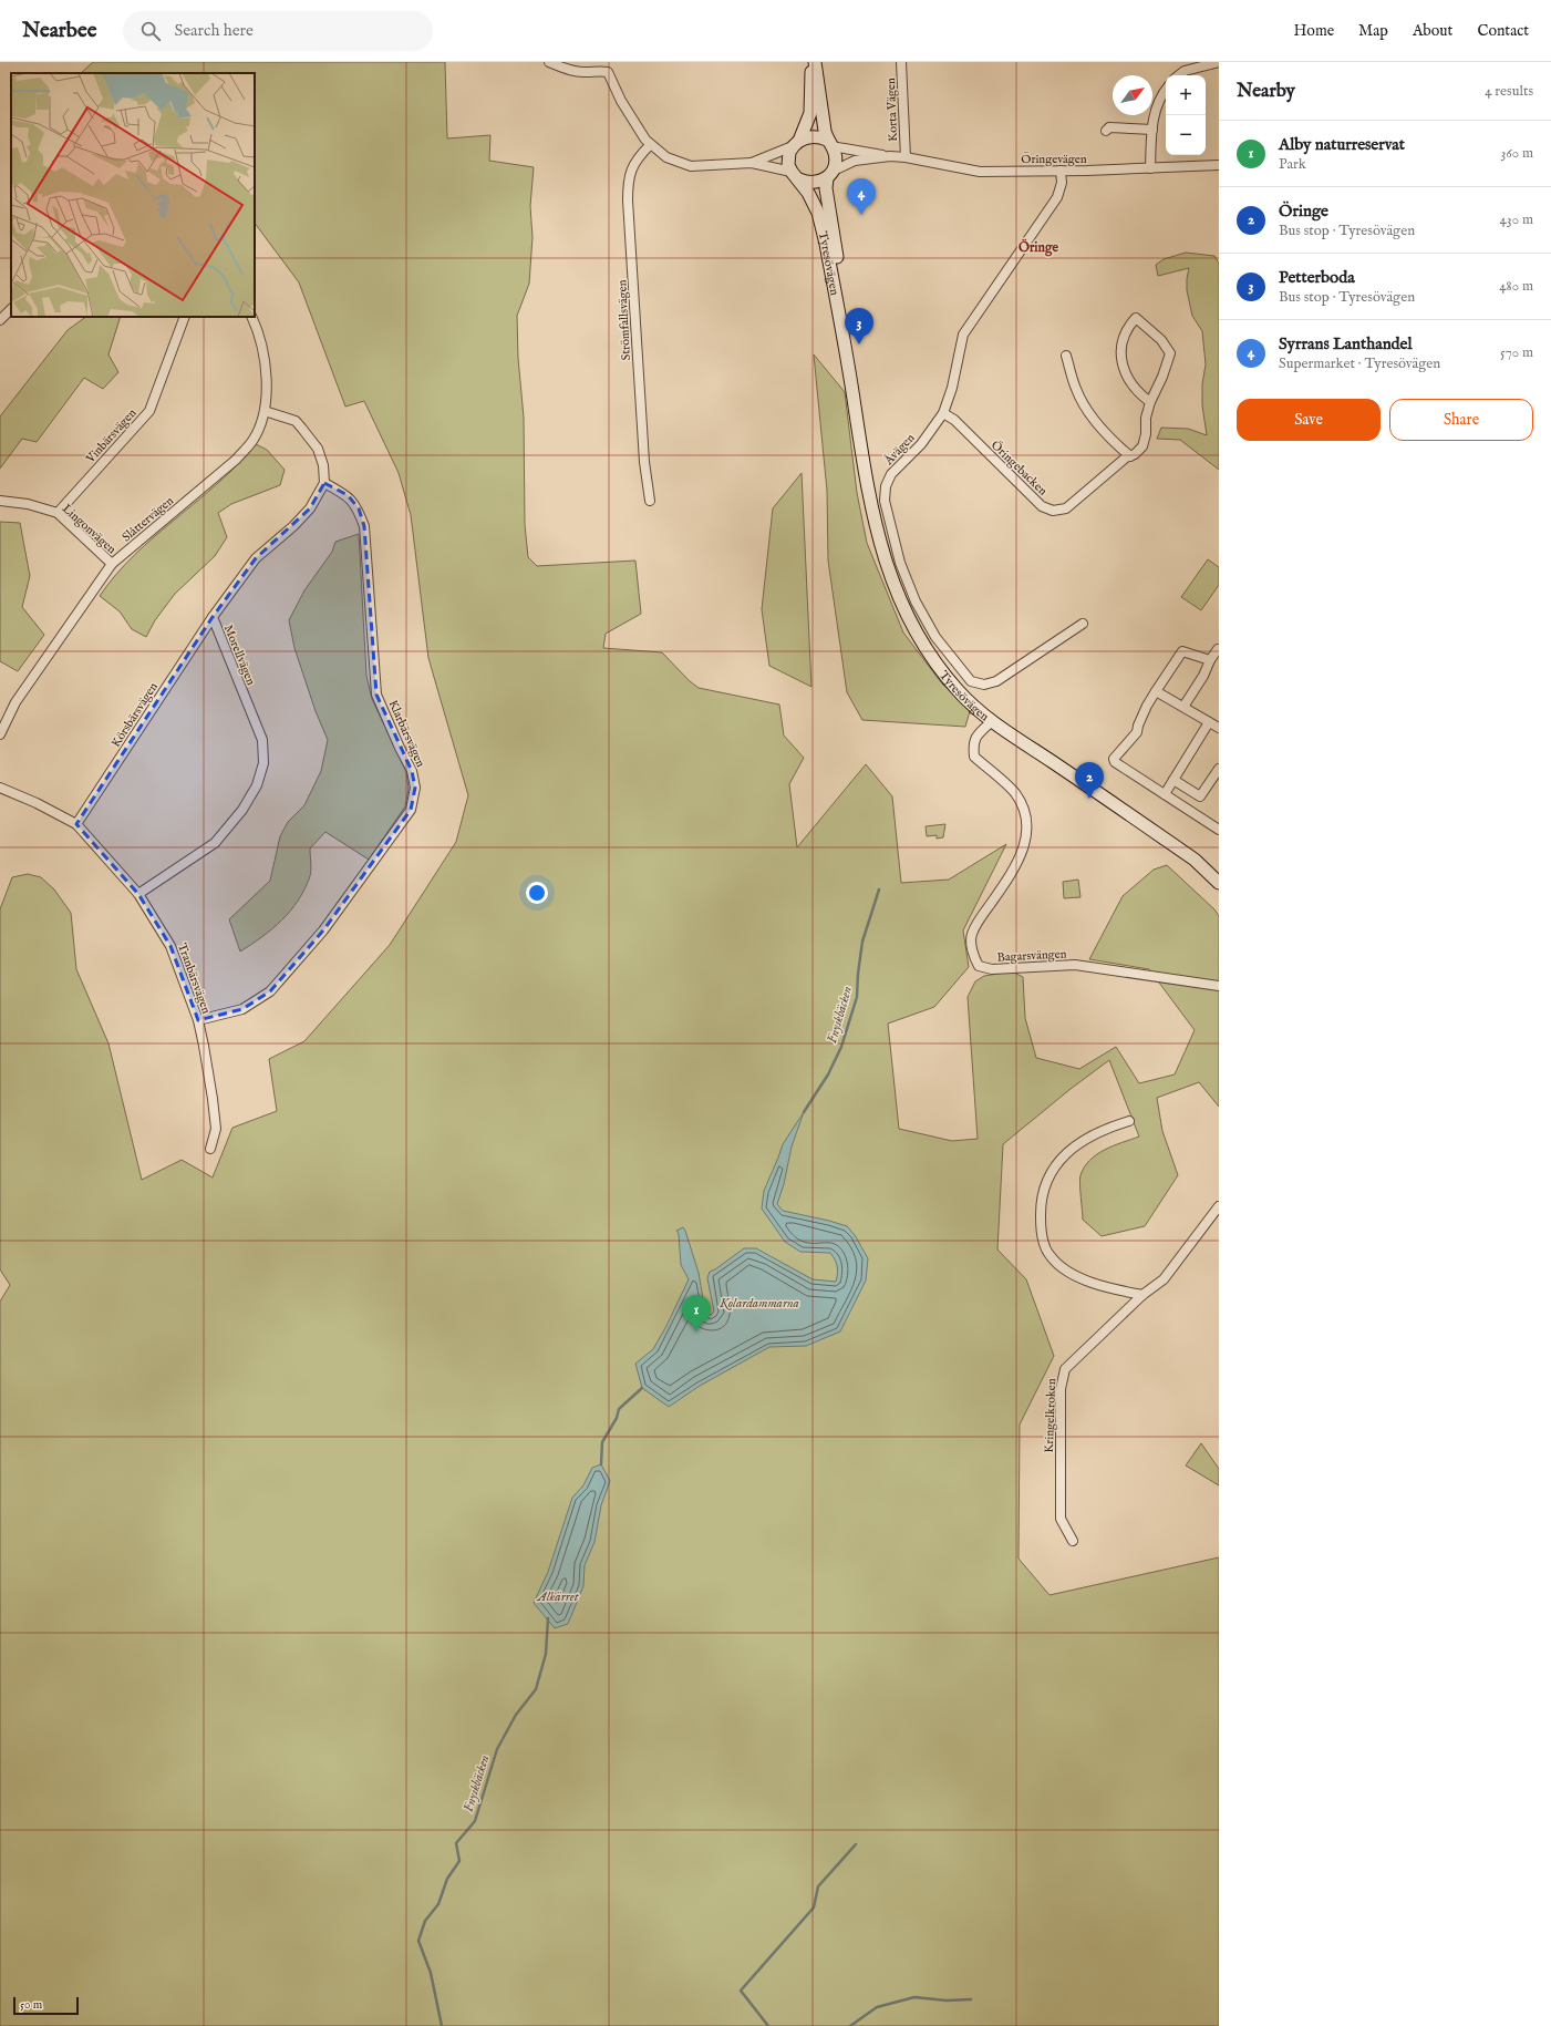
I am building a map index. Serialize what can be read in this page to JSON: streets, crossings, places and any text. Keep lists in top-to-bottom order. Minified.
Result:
{"streets":{"main road":["Tyresövägen"],"street":["Korta Vägen","Öringevägen","Strömfallsvägen","Vinbärsvägen","Åvägen","Öringebacken","Slåttervägen","Lingonvägen","Morellvägen","Körsbärsvägen","Klarbärsvägen","Bagarsvängen","Tranbärsvägen","Kringelkroken"]},"crossings":[["Korta Vägen","Öringevägen"],["Öringevägen","Tyresövägen"],["Öringevägen","Åvägen"],["Tyresövägen","Bagarsvängen"],["Vinbärsvägen","Lingonvägen"],["Åvägen","Öringebacken"],["Slåttervägen","Lingonvägen"],["Morellvägen","Körsbärsvägen"],["Morellvägen","Klarbärsvägen"],["Morellvägen","Tranbärsvägen"],["Körsbärsvägen","Tranbärsvägen"],["Klarbärsvägen","Tranbärsvägen"]],"districts":["Öringe"],"water":["Fnyskbäcken","Kolardammarna","Alkärret"],"scale_bar":"50 m","north":"top right","page":{"header":"Nearbee","search":"Search here","nav":["Home","Map","About","Contact"],"heading":["Nearby","4 results"],"map_buttons":["+","−"],"list":[{"mark":"1","name":"Alby naturreservat","note":"Park","value":"360 m"},{"mark":"2","name":"Öringe","note":"Bus stop · Tyresövägen","value":"430 m"},{"mark":"3","name":"Petterboda","note":"Bus stop · Tyresövägen","value":"480 m"},{"mark":"4","name":"Syrrans Lanthandel","note":"Supermarket · Tyresövägen","value":"570 m"}],"pins":["4","3","2","1"],"buttons":["Save","Share"],"scale":"50 m"}}
